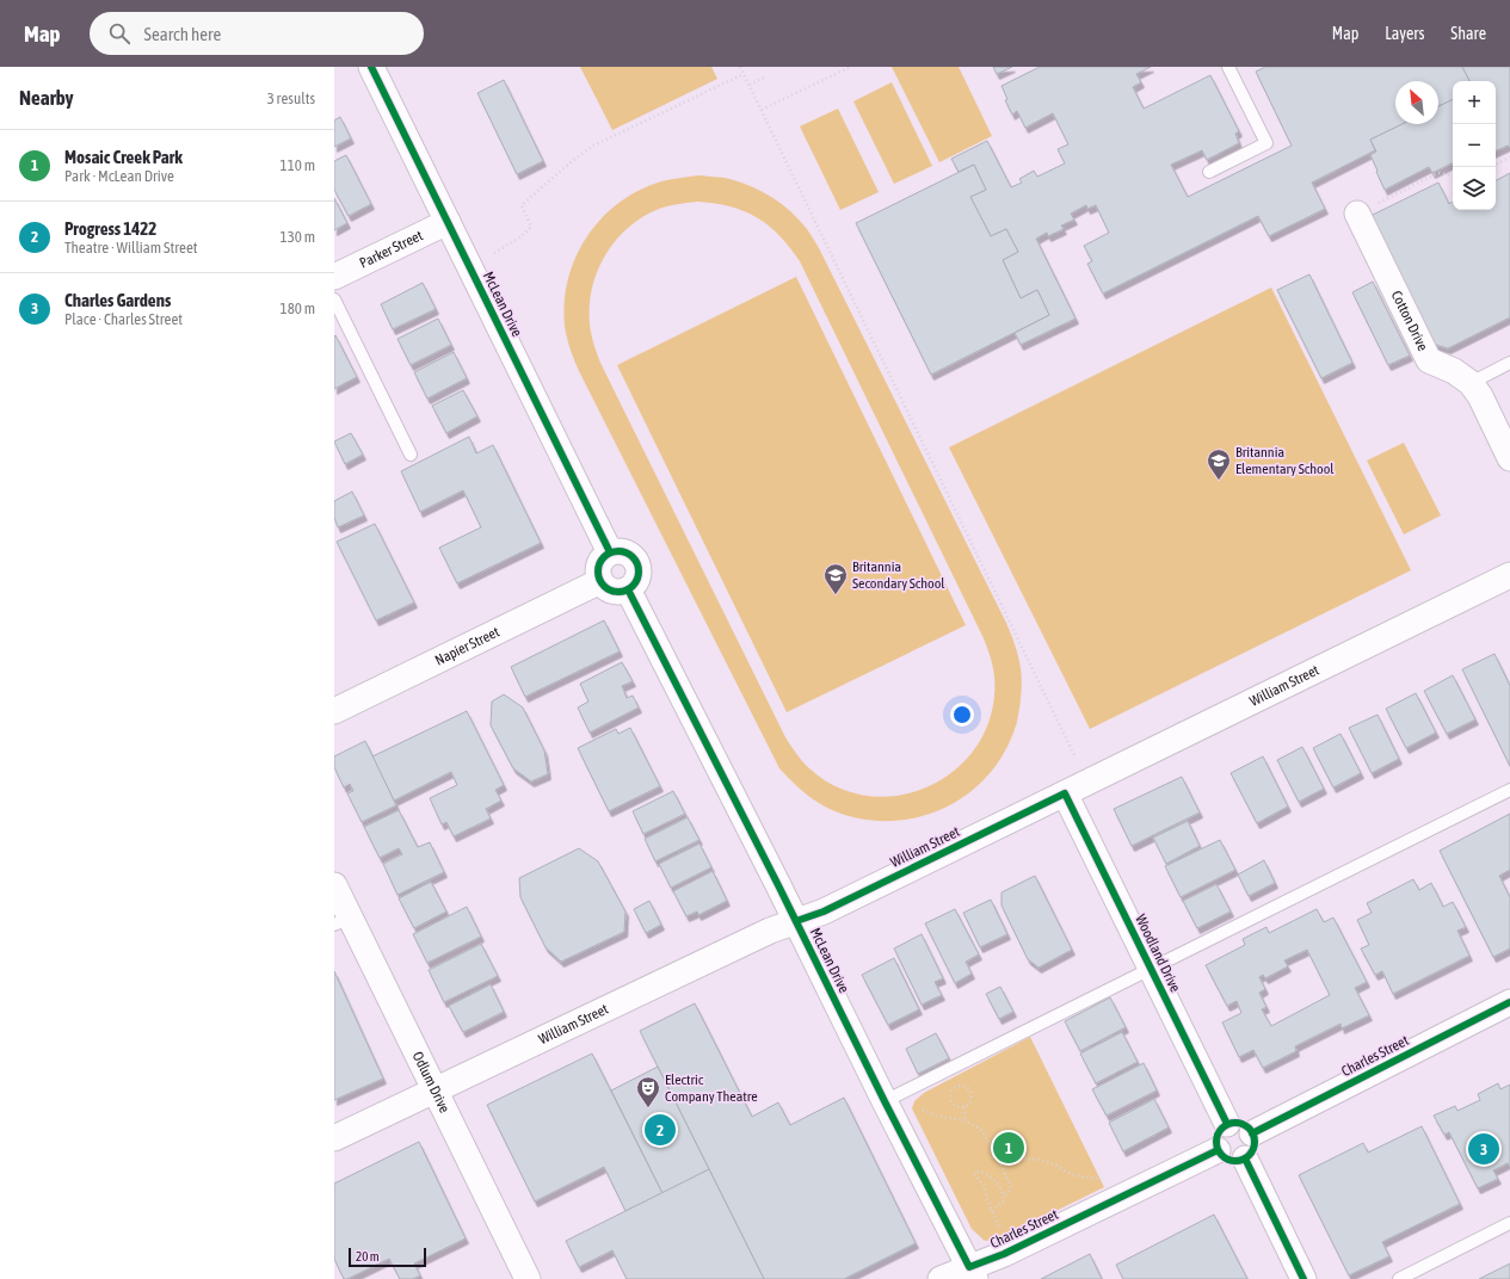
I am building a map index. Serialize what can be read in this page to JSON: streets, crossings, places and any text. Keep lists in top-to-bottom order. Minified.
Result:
{"streets":{"street":["Parker Street","McLean Drive","Cotton Drive","Napier Street","William Street","Woodland Drive","Charles Street","Odlum Drive"]},"crossings":[["Parker Street","McLean Drive"],["McLean Drive","Napier Street"],["McLean Drive","William Street"],["McLean Drive","Charles Street"],["William Street","Woodland Drive"],["William Street","Odlum Drive"],["Woodland Drive","Charles Street"]],"places":{"school or university":["Britannia Elementary School","Britannia Secondary School"],"theatre":["Electric Company Theatre"]},"scale_bar":"20 m","north":"top left","page":{"header":"Map","search":"Search here","nav":["Map","Layers","Share"],"heading":["Nearby","3 results"],"map_buttons":["+","−"],"list":[{"mark":"1","name":"Mosaic Creek Park","note":"Park · McLean Drive","value":"110 m"},{"mark":"2","name":"Progress 1422","note":"Theatre · William Street","value":"130 m"},{"mark":"3","name":"Charles Gardens","note":"Place · Charles Street","value":"180 m"}],"pins":["2","1","3"],"scale":"20 m"}}
